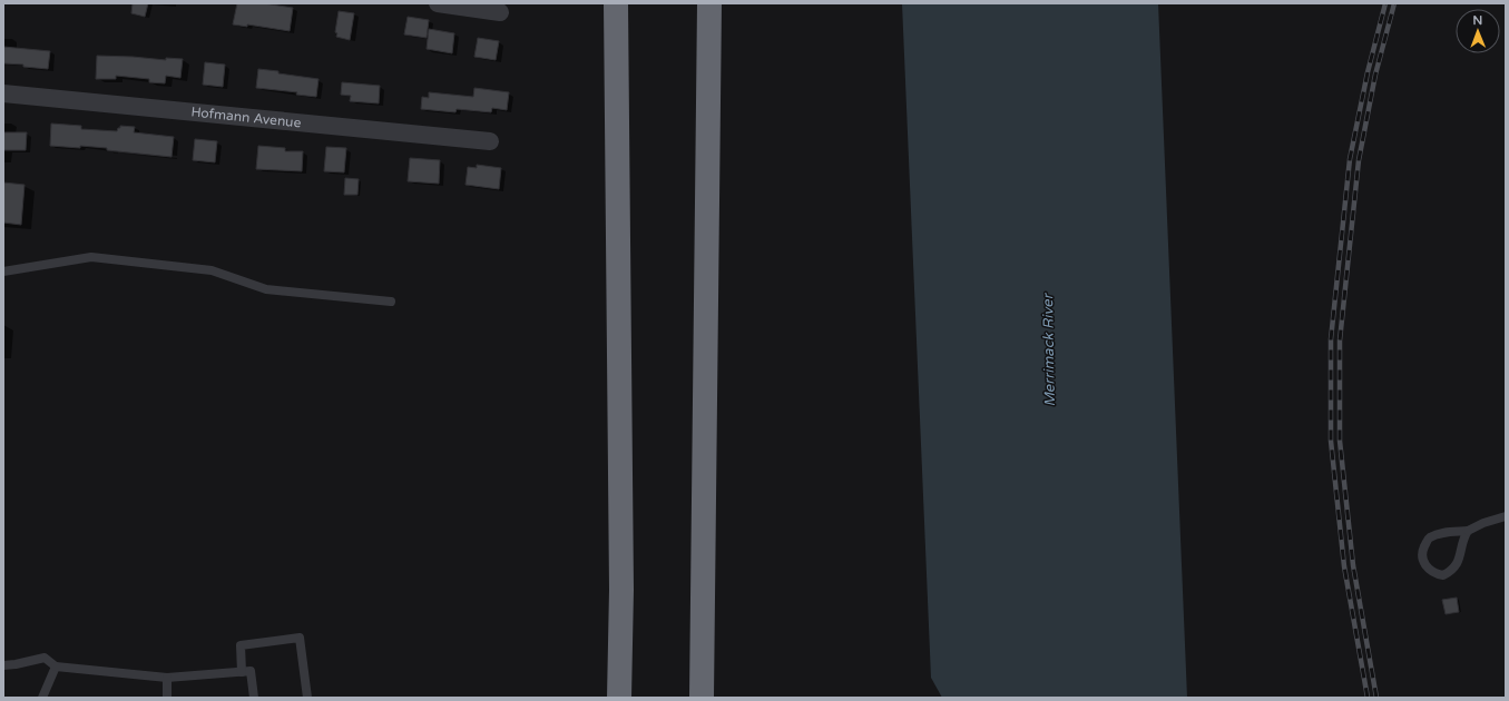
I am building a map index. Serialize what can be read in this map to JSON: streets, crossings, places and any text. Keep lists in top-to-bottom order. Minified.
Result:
{"streets":{"street":["Hofmann Avenue"]},"water":["Merrimack River"],"north":"top"}
